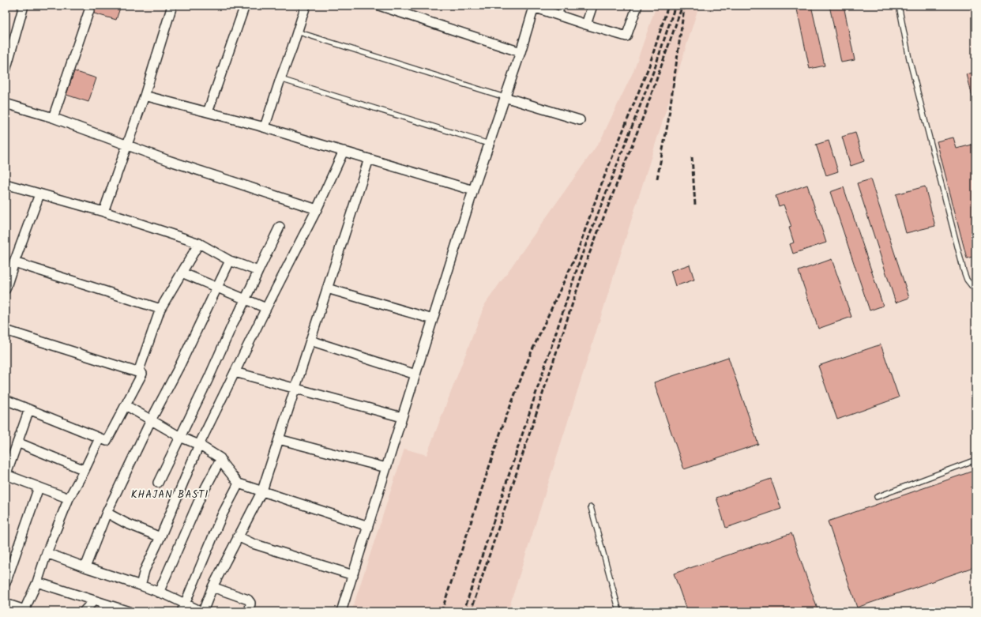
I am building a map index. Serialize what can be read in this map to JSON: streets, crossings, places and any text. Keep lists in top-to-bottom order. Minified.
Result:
{"districts":["KHAJAN BASTI"]}
